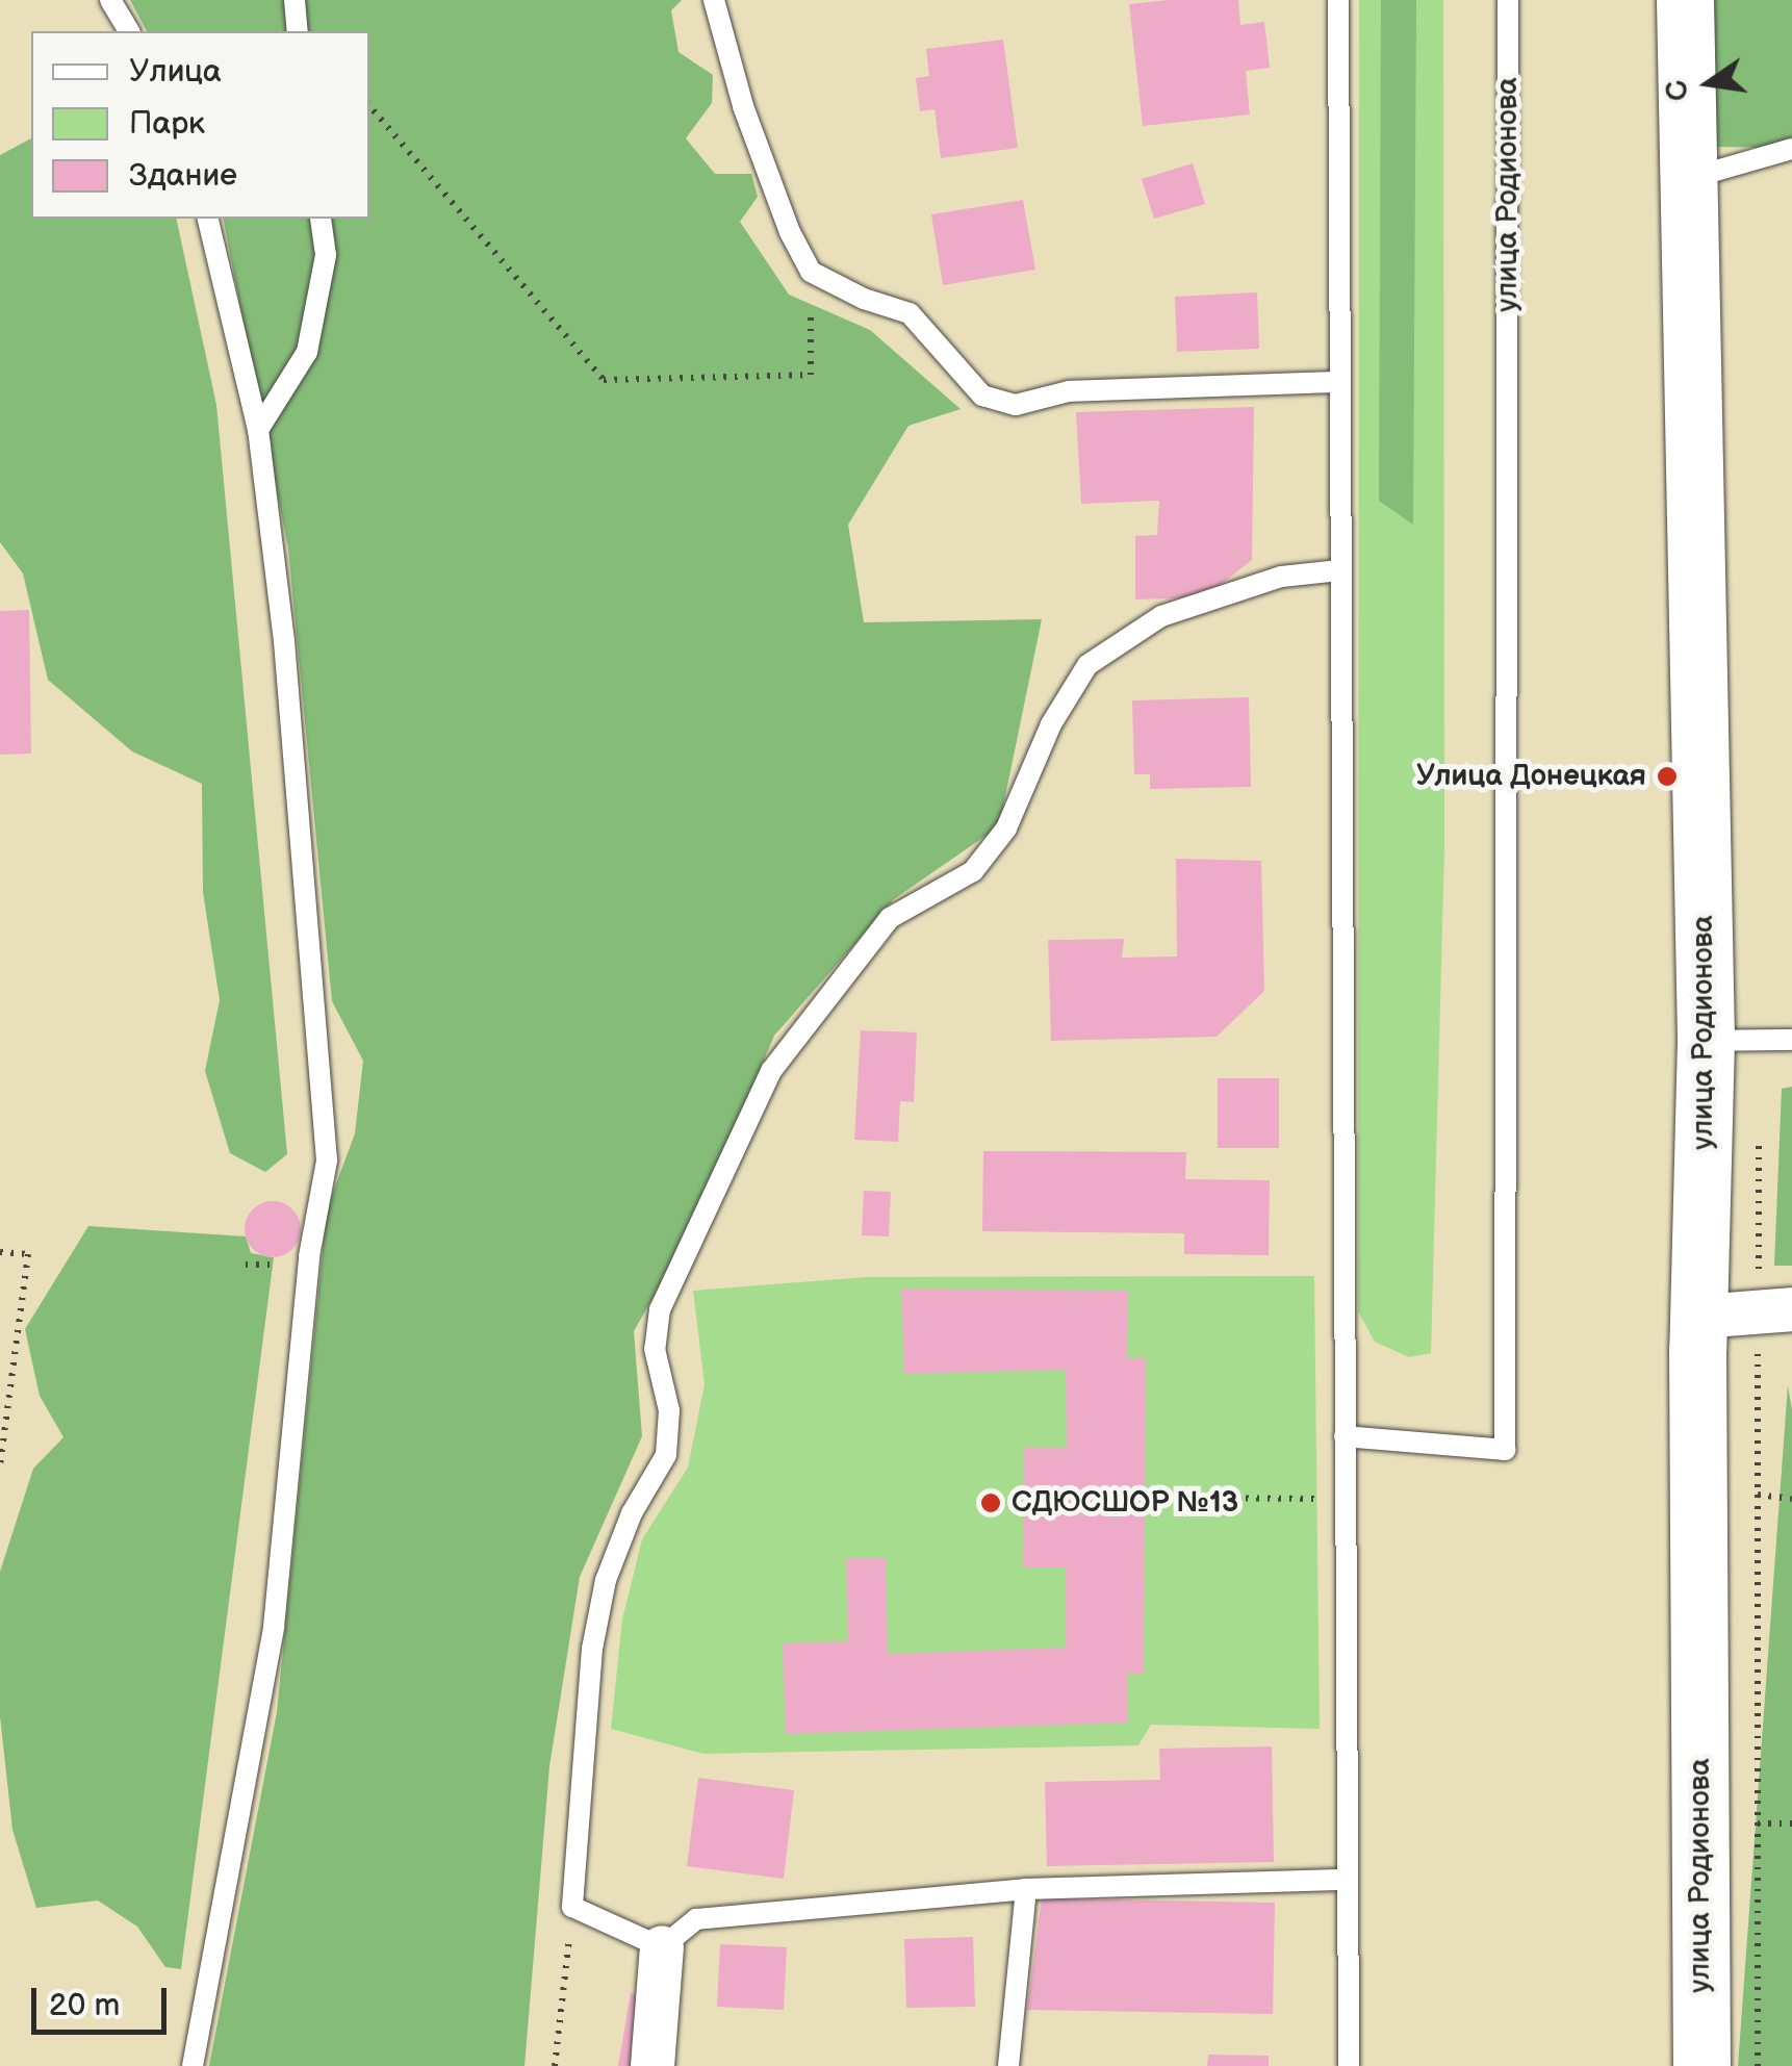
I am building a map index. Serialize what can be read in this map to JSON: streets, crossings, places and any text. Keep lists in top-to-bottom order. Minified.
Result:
{"streets":{"main road":["улица Родионова"]},"places":["Улица Донецкая","СДЮСШОР №13"],"legend":["Улица","Парк","Здание"],"scale_bar":"20 m","north":"left"}
